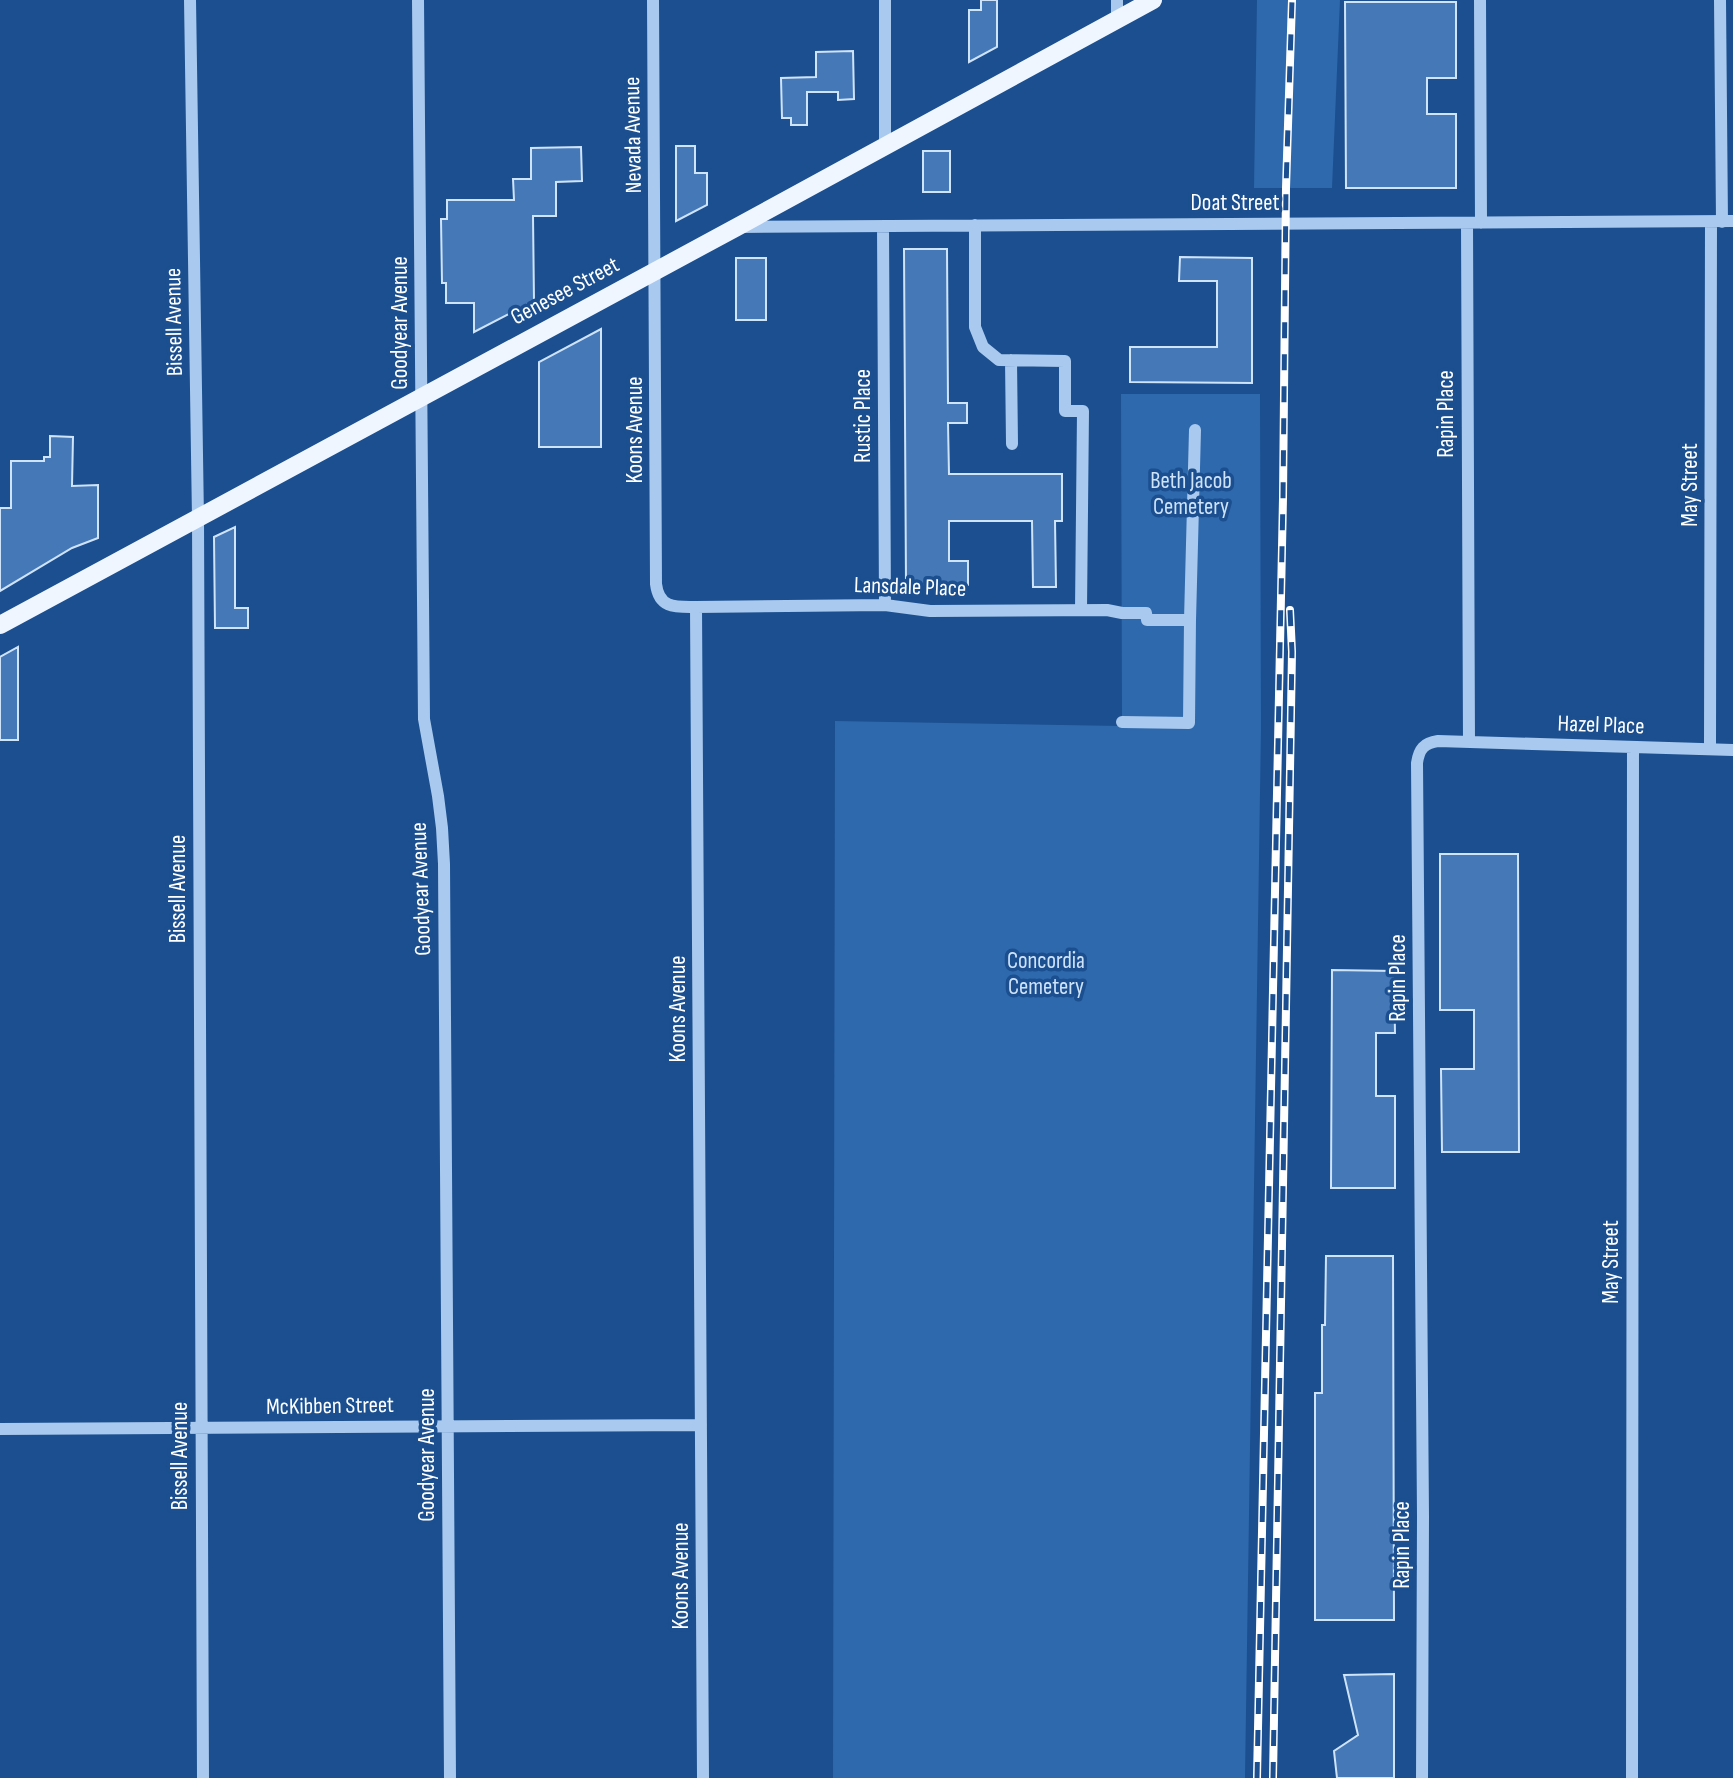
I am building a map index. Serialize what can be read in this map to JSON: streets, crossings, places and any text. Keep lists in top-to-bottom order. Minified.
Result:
{"streets":{"main road":["Genesee Street"],"street":["Nevada Avenue","Doat Street","Bissell Avenue","Goodyear Avenue","Rapin Place","Rustic Place","Koons Avenue","May Street","Lansdale Place","Hazel Place","McKibben Street"]},"crossings":[["Nevada Avenue","Genesee Street"],["Nevada Avenue","Koons Avenue"],["Doat Street","Genesee Street"],["Doat Street","Rapin Place"],["Doat Street","Rustic Place"],["Doat Street","May Street"],["Genesee Street","Bissell Avenue"],["Genesee Street","Goodyear Avenue"],["Genesee Street","Koons Avenue"],["Bissell Avenue","McKibben Street"],["Goodyear Avenue","McKibben Street"],["Rapin Place","Hazel Place"],["Rustic Place","Lansdale Place"],["Koons Avenue","Lansdale Place"],["Koons Avenue","McKibben Street"],["May Street","Hazel Place"]],"parks":["Beth Jacob Cemetery","Concordia Cemetery"]}
